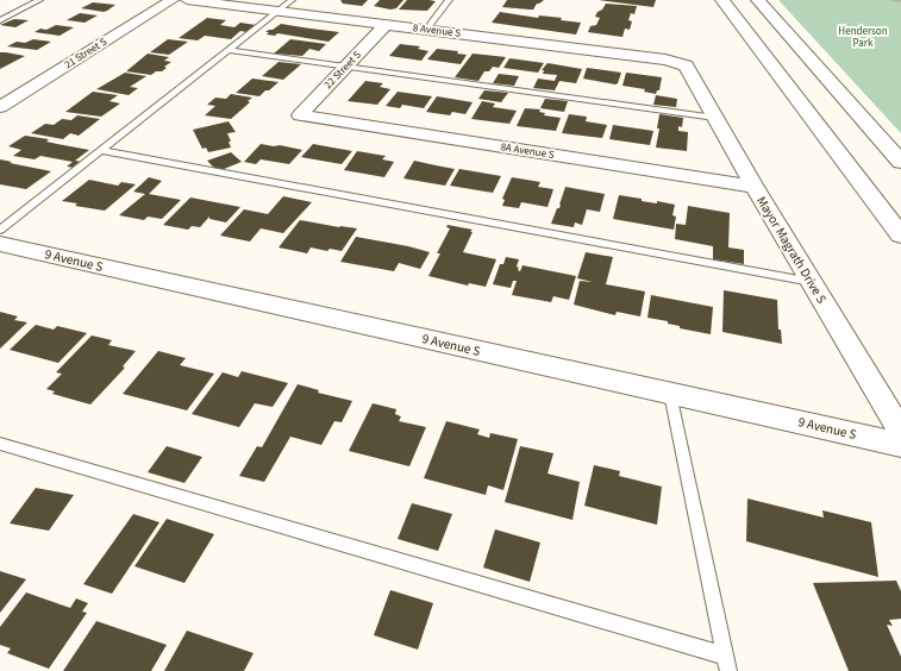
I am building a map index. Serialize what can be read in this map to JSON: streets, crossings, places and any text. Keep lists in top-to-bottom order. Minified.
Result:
{"streets":{"street":["8 Avenue S","21 Street S","22 Street S","8A Avenue S","Mayor Magrath Drive S","9 Avenue S"]},"crossings":[["8 Avenue S","22 Street S"],["8 Avenue S","Mayor Magrath Drive S"],["22 Street S","8A Avenue S"],["8A Avenue S","Mayor Magrath Drive S"]],"parks":["Henderson Park"]}
